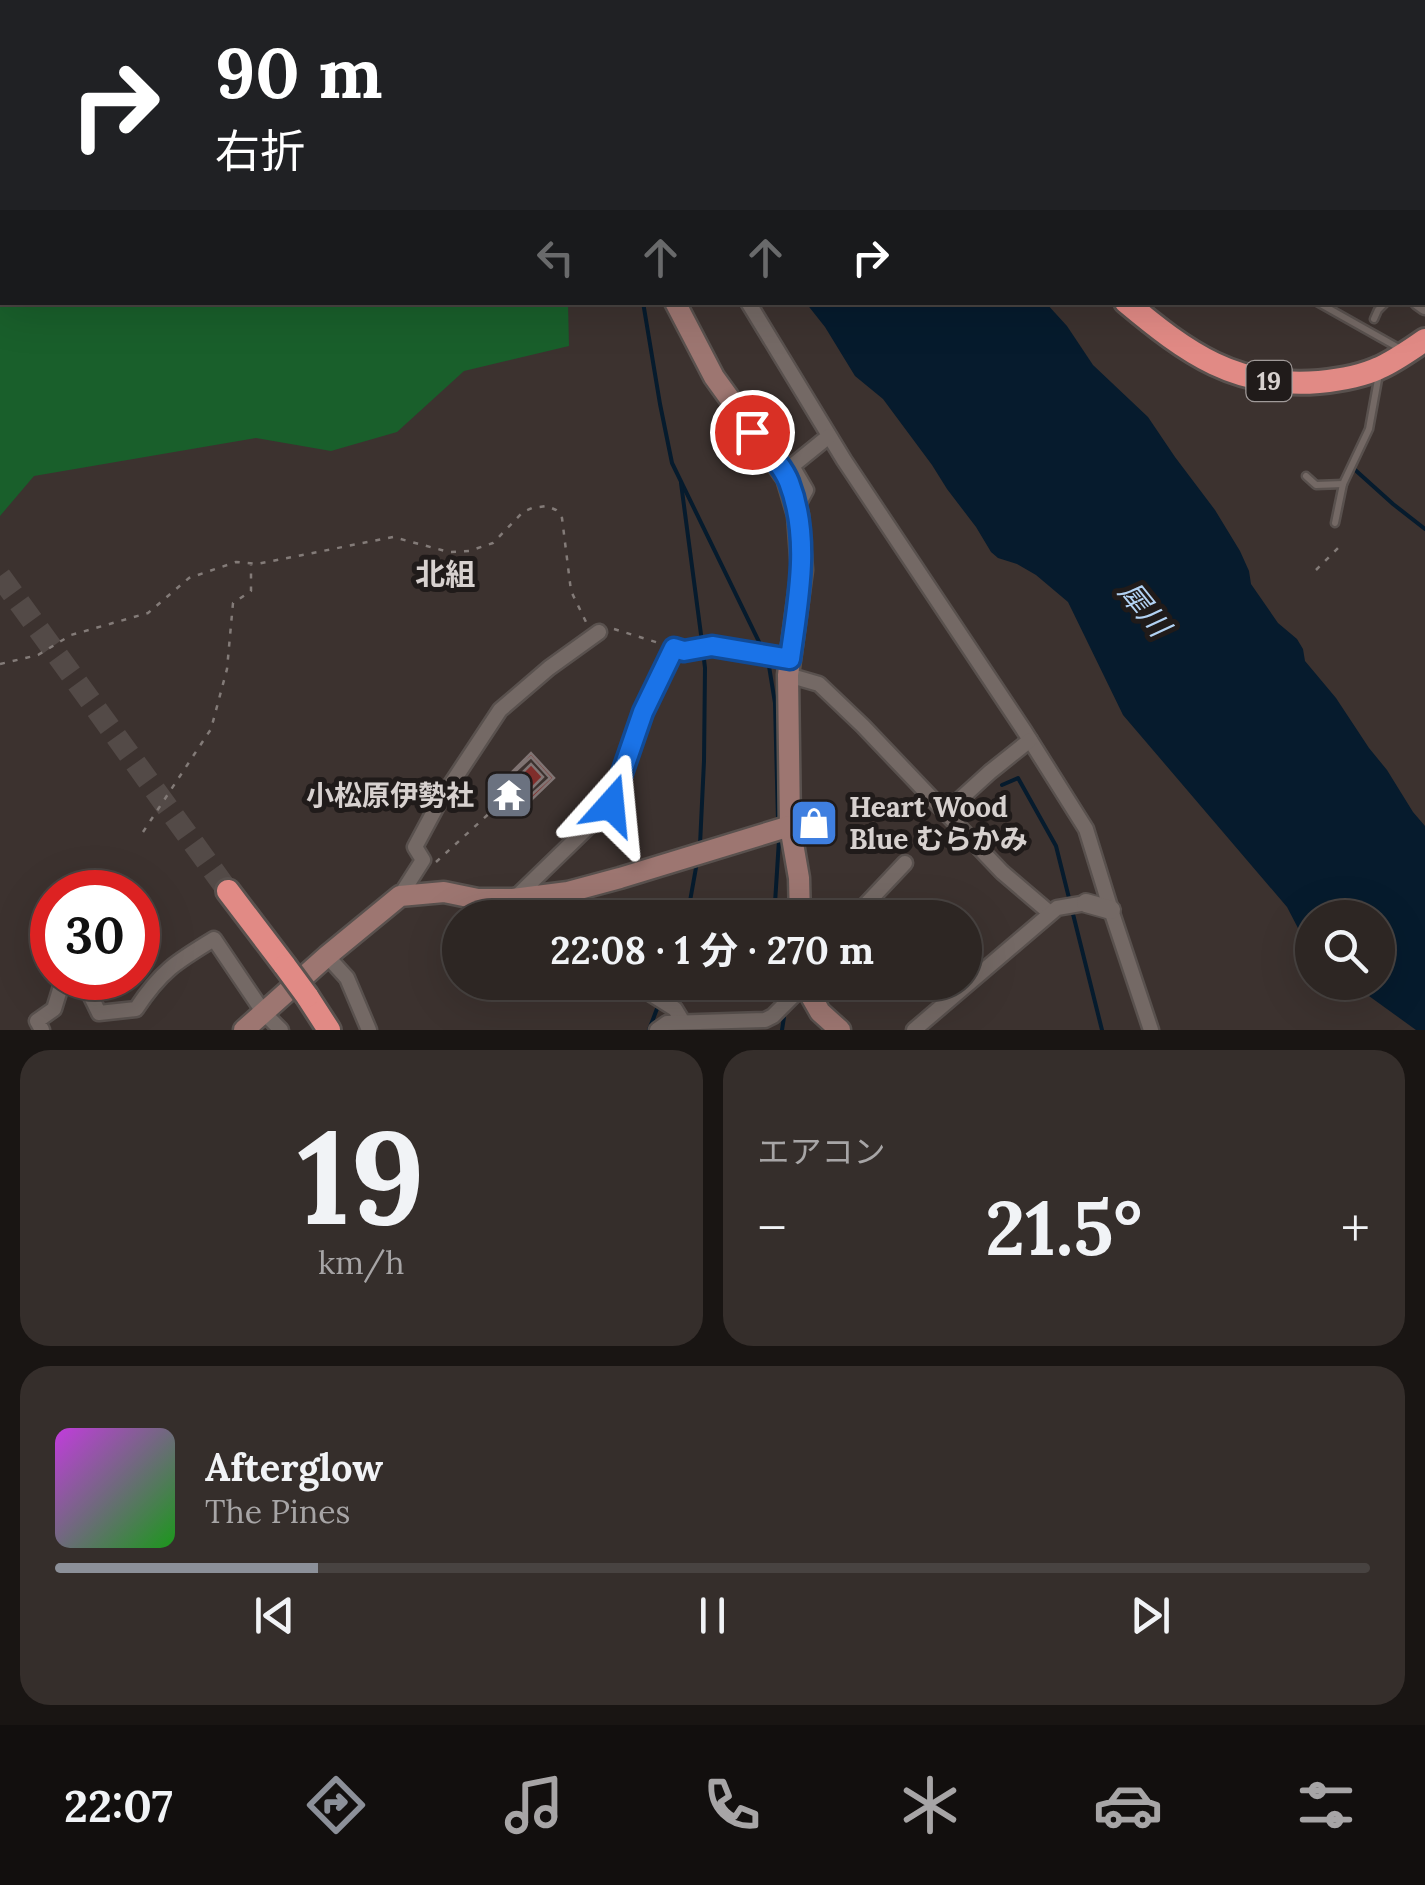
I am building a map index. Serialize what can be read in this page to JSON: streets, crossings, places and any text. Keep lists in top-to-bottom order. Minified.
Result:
{"streets":{"highway":["19"]},"districts":["北組"],"water":["犀川"],"places":{"temple":["小松原伊勢社"],"shop":["Heart Wood Blue むらかみ"]},"page":{"turn":["90 m","右折"],"limit":"30","trip":"22:08 · 1 分 · 270 m","tile":[["19","km/h"],"エアコン"],"heat":["−","21.5°","+"],"song":["Afterglow","The Pines"],"tabs":"22:07"}}
